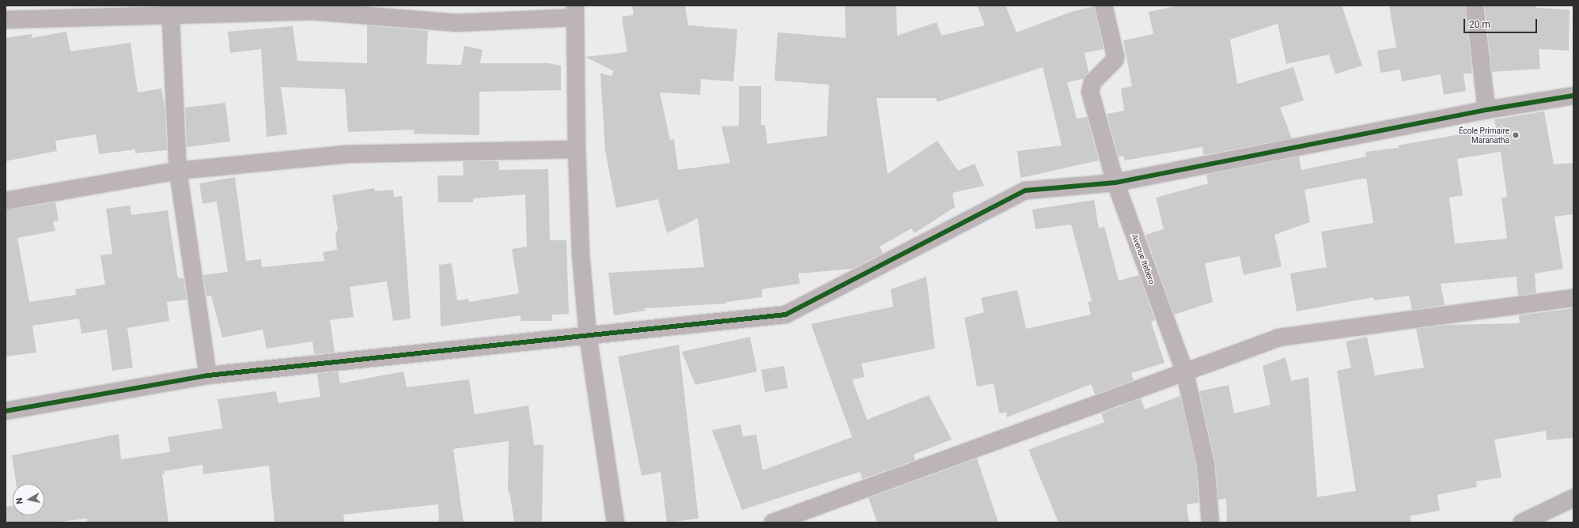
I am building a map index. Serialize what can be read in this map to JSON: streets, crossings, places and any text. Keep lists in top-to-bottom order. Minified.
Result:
{"streets":{"street":["Avenue Itebero"]},"places":["École Primaire Maranatha"],"scale_bar":"20 m","north":"left"}
